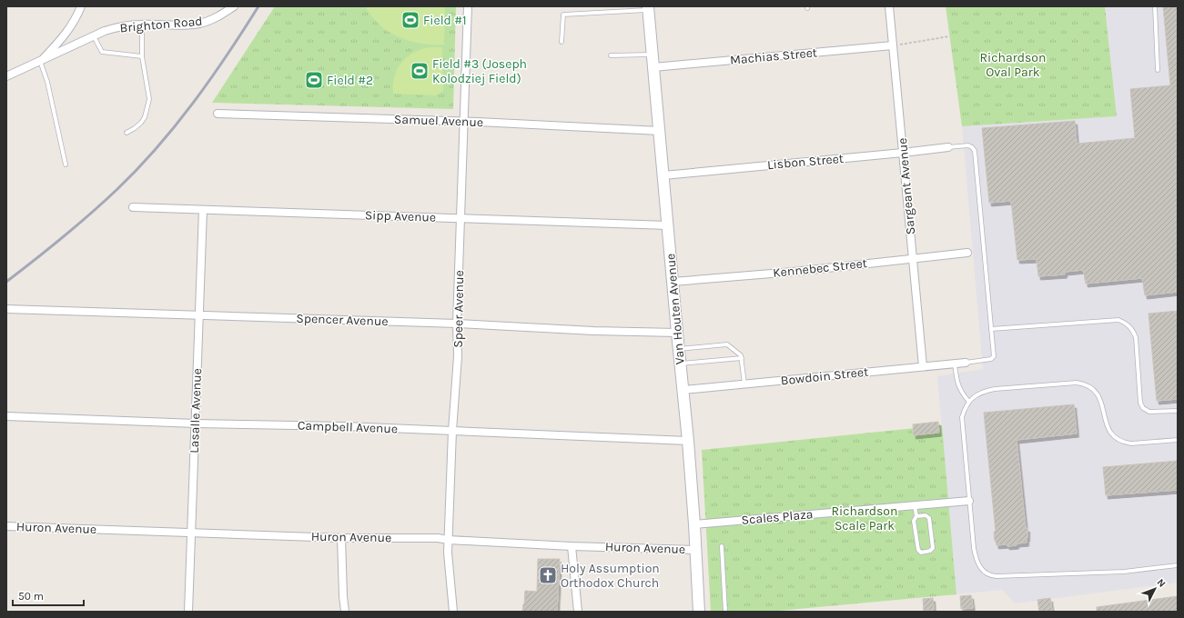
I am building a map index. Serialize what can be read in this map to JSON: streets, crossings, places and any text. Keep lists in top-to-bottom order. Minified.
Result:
{"streets":{"main road":["Van Houten Avenue"],"street":["Brighton Road","Machias Street","Samuel Avenue","Lisbon Street","Sargeant Avenue","Sipp Avenue","Kennebec Street","Speer Avenue","Spencer Avenue","Bowdoin Street","Lasalle Avenue","Campbell Avenue","Scales Plaza","Huron Avenue"]},"crossings":[["Machias Street","Sargeant Avenue"],["Machias Street","Van Houten Avenue"],["Samuel Avenue","Speer Avenue"],["Samuel Avenue","Van Houten Avenue"],["Lisbon Street","Sargeant Avenue"],["Lisbon Street","Van Houten Avenue"],["Sargeant Avenue","Kennebec Street"],["Sargeant Avenue","Bowdoin Street"],["Sipp Avenue","Speer Avenue"],["Sipp Avenue","Van Houten Avenue"],["Sipp Avenue","Lasalle Avenue"],["Kennebec Street","Van Houten Avenue"],["Speer Avenue","Spencer Avenue"],["Speer Avenue","Campbell Avenue"],["Speer Avenue","Huron Avenue"],["Van Houten Avenue","Spencer Avenue"],["Van Houten Avenue","Bowdoin Street"],["Van Houten Avenue","Campbell Avenue"],["Van Houten Avenue","Scales Plaza"],["Van Houten Avenue","Huron Avenue"],["Spencer Avenue","Lasalle Avenue"],["Lasalle Avenue","Campbell Avenue"],["Lasalle Avenue","Huron Avenue"]],"parks":["Richardson Oval Park","Richardson Scale Park"],"places":{"sports":["Field #1","Field #3 (Joseph Kolodziej Field)","Field #2"],"church":["Holy Assumption Orthodox Church"]},"scale_bar":"50 m","north":"top right"}
